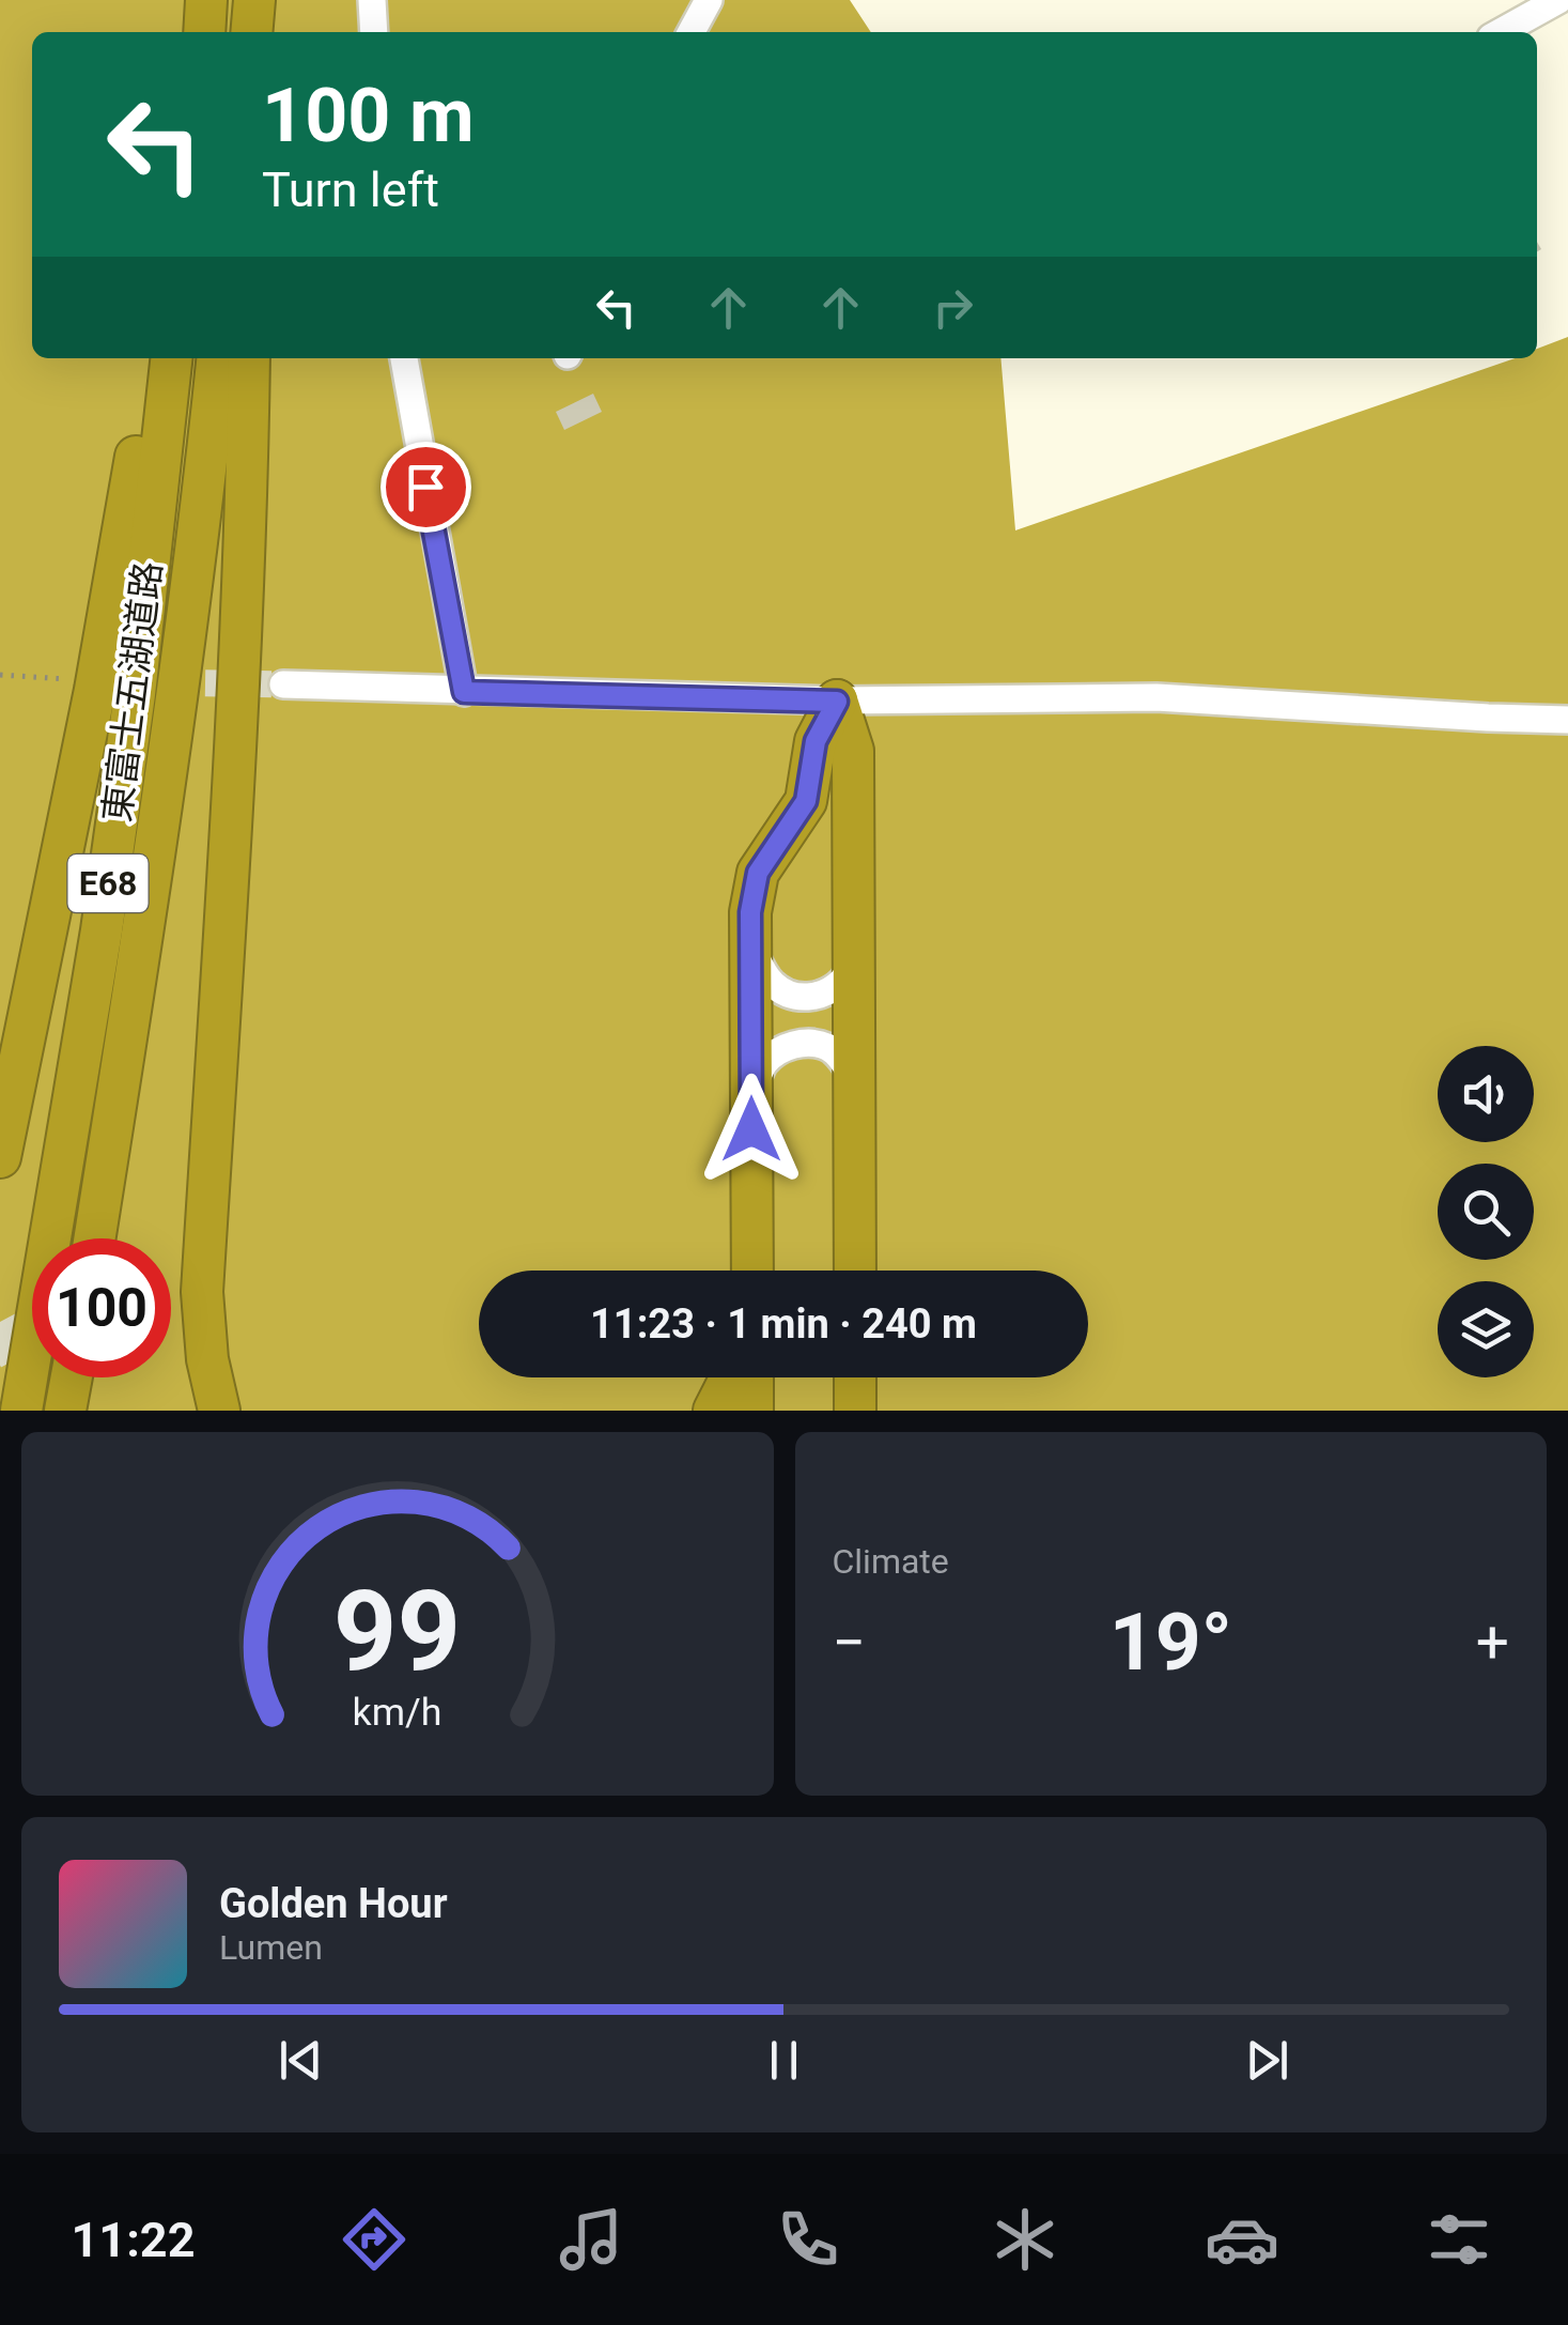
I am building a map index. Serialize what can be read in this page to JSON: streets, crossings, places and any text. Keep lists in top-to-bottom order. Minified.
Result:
{"streets":{"highway":["東富士五湖道路","E68"]},"page":{"turn":["100 m","Turn left"],"limit":"100","trip":"11:23 · 1 min · 240 m","tile":"Climate","heat":["−","19°","+"],"song":["Golden Hour","Lumen"],"tabs":"11:22","gauge":["99","km/h"]}}
